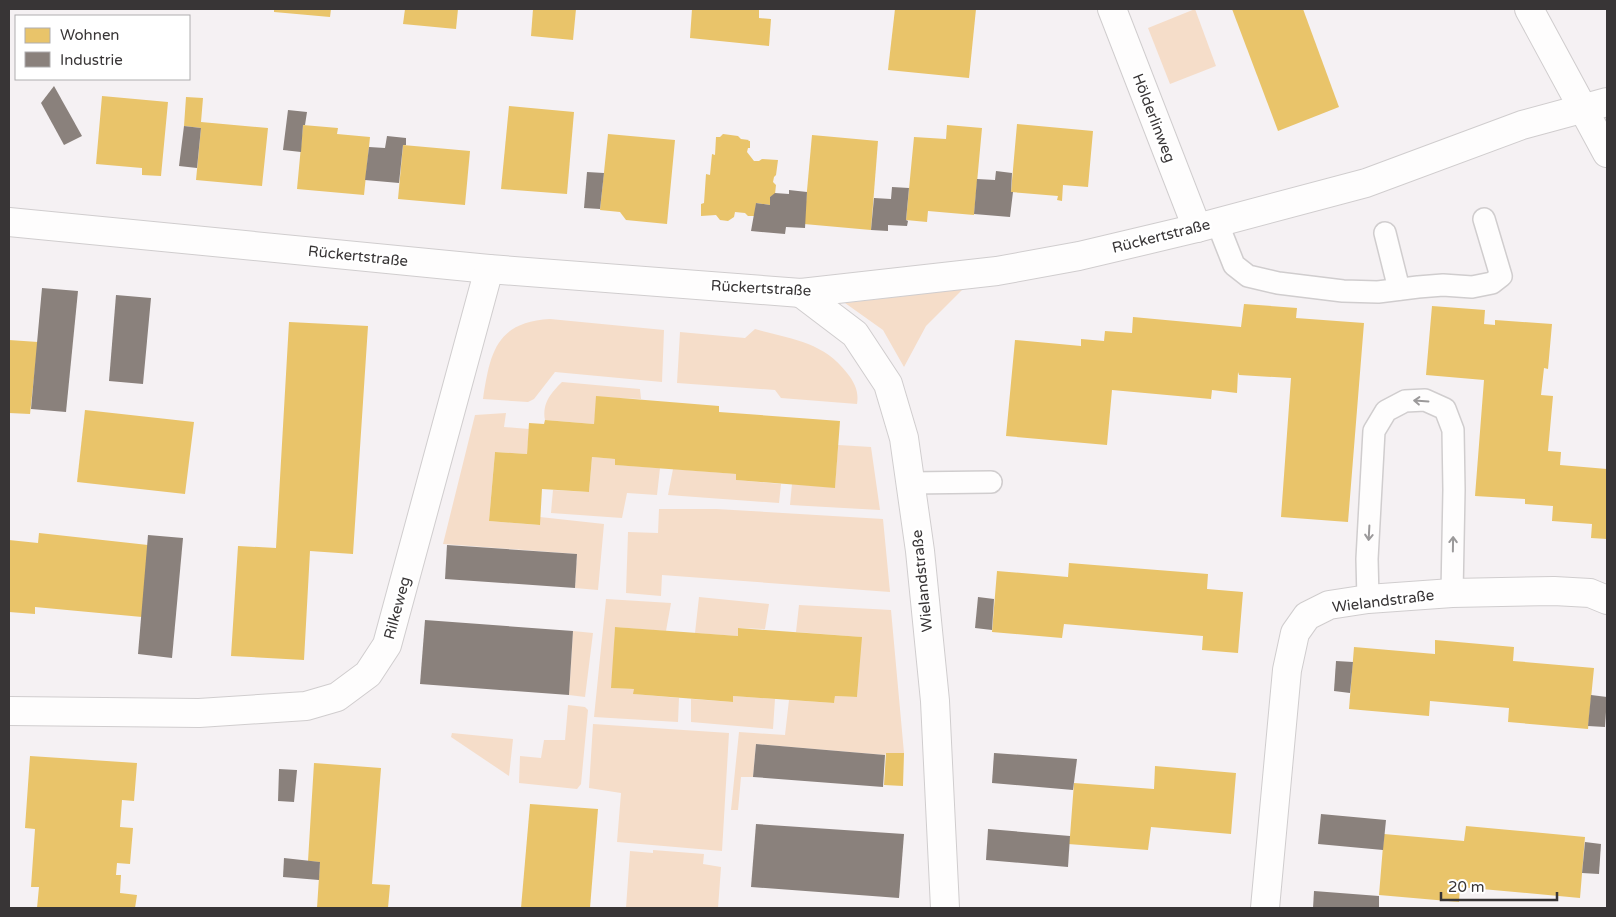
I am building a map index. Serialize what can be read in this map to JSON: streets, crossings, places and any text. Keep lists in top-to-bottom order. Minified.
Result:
{"streets":{"street":["Hölderlinweg","Rückertstraße","Wielandstraße","Rilkeweg"]},"crossings":[["Hölderlinweg","Rückertstraße"],["Rückertstraße","Wielandstraße"],["Rückertstraße","Rilkeweg"]],"legend":["Wohnen","Industrie"],"scale_bar":"20 m"}
